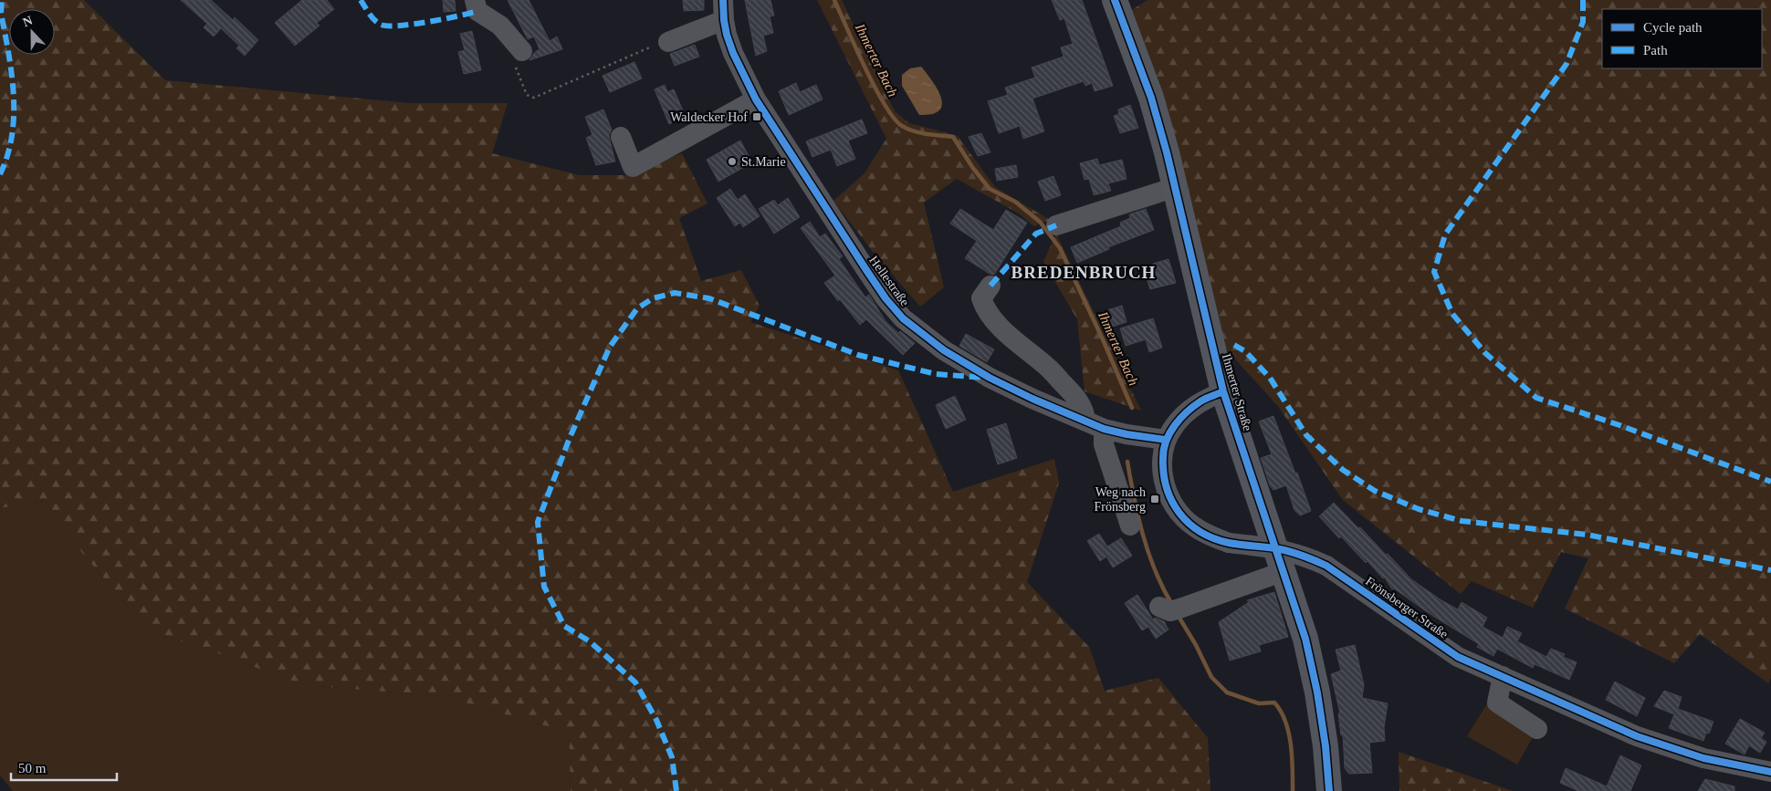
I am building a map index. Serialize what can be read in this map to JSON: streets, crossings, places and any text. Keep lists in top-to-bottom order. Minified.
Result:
{"streets":{"main road":["Ihmerter Straße"],"street":["Hellestraße","Frönsberger Straße"]},"crossings":[["Hellestraße","Frönsberger Straße"],["Ihmerter Straße","Frönsberger Straße"]],"districts":["BREDENBRUCH"],"water":["Ihmerter Bach"],"places":{"transit":["Waldecker Hof","Weg nach Frönsberg"],"other":["St.Marie"]},"legend":["Cycle path","Path"],"scale_bar":"50 m","north":"top"}
